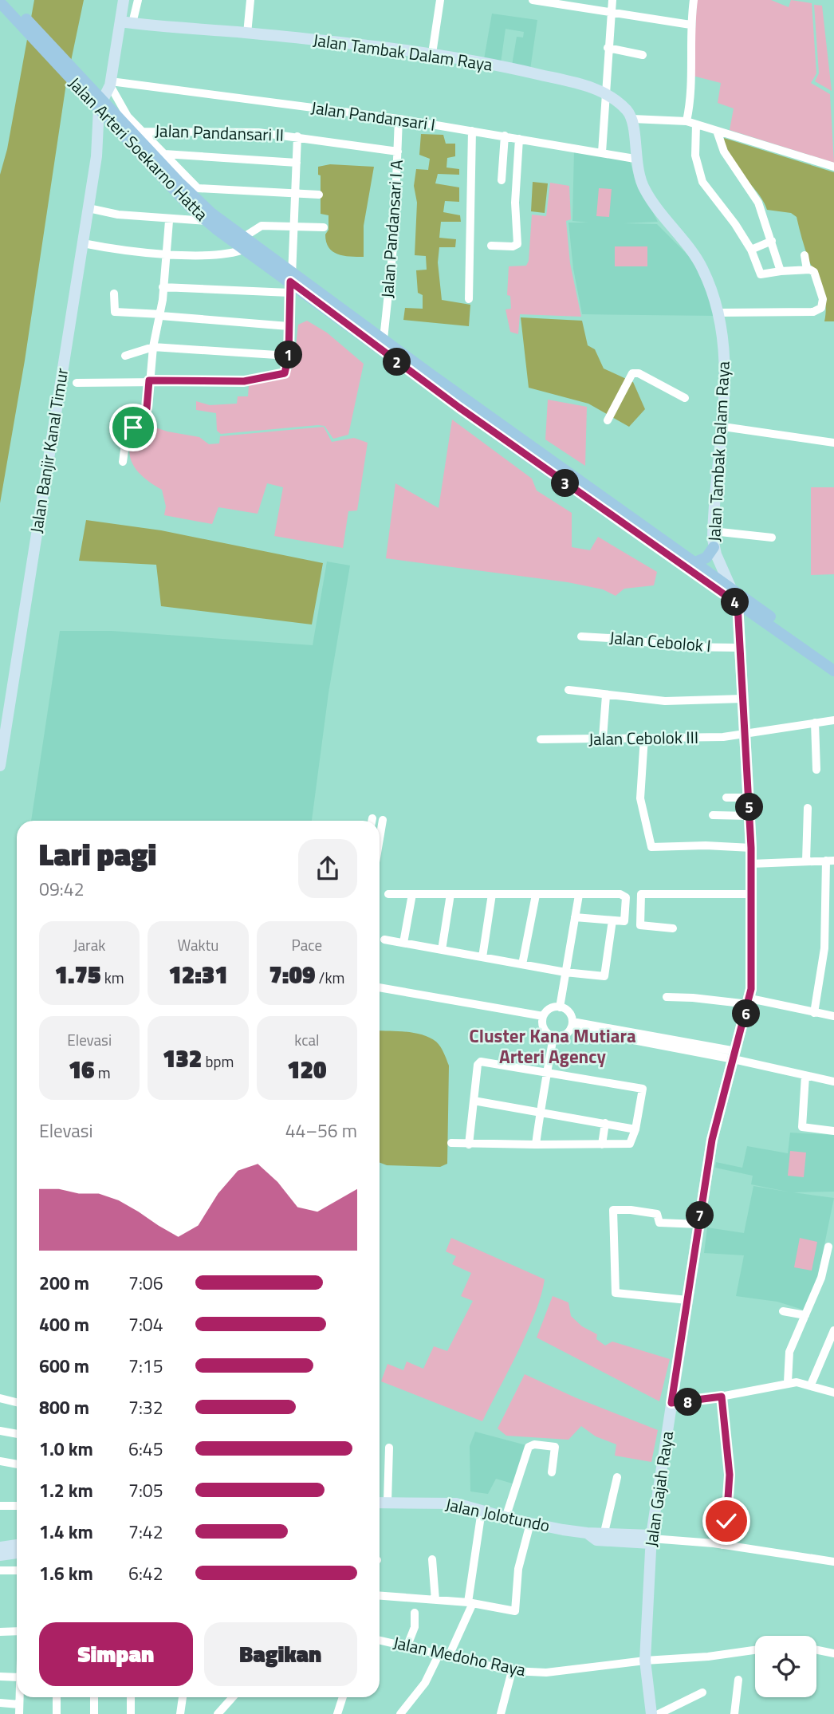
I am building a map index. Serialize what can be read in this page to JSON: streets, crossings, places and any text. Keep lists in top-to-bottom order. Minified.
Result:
{"streets":{"main road":["Jalan Arteri Soekarno Hatta"],"street":["Jalan Tambak Dalam Raya","Jalan Pandansari I","Jalan Pandansari II","Jalan Pandansari I A","Jalan Banjir Kanal Timur","Jalan Cebolok I","Jalan Cebolok III","Jalan Gajah Raya","Jalan Jolotundo","Jalan Medoho Raya"]},"crossings":[["Jalan Tambak Dalam Raya","Jalan Pandansari I"],["Jalan Tambak Dalam Raya","Jalan Arteri Soekarno Hatta"],["Jalan Tambak Dalam Raya","Jalan Banjir Kanal Timur"],["Jalan Tambak Dalam Raya","Jalan Gajah Raya"],["Jalan Pandansari I","Jalan Pandansari II"],["Jalan Pandansari I","Jalan Pandansari I A"],["Jalan Pandansari I","Jalan Banjir Kanal Timur"],["Jalan Pandansari II","Jalan Arteri Soekarno Hatta"],["Jalan Pandansari II","Jalan Pandansari I A"],["Jalan Pandansari II","Jalan Banjir Kanal Timur"],["Jalan Arteri Soekarno Hatta","Jalan Pandansari I A"],["Jalan Arteri Soekarno Hatta","Jalan Gajah Raya"],["Jalan Cebolok I","Jalan Gajah Raya"],["Jalan Cebolok III","Jalan Gajah Raya"],["Jalan Gajah Raya","Jalan Jolotundo"],["Jalan Gajah Raya","Jalan Medoho Raya"]],"districts":["Cluster Kana Mutiara Arteri Agency"],"page":{"pins":["1","2","3","4","5","6","7","8"],"heading":["Lari pagi","09:42"],"stats":[["Jarak","1.75 km"],["Waktu","12:31"],["Pace","7:09 /km"],["Elevasi","16 m"],["132 bpm"],["kcal","120"]],"chart":["Elevasi","44–56 m"],"list":[{"name":"200 m","note":"7:06"},{"name":"400 m","note":"7:04"},{"name":"600 m","note":"7:15"},{"name":"800 m","note":"7:32"},{"name":"1.0 km","note":"6:45"},{"name":"1.2 km","note":"7:05"},{"name":"1.4 km","note":"7:42"},{"name":"1.6 km","note":"6:42"}],"buttons":["Simpan","Bagikan"]}}
